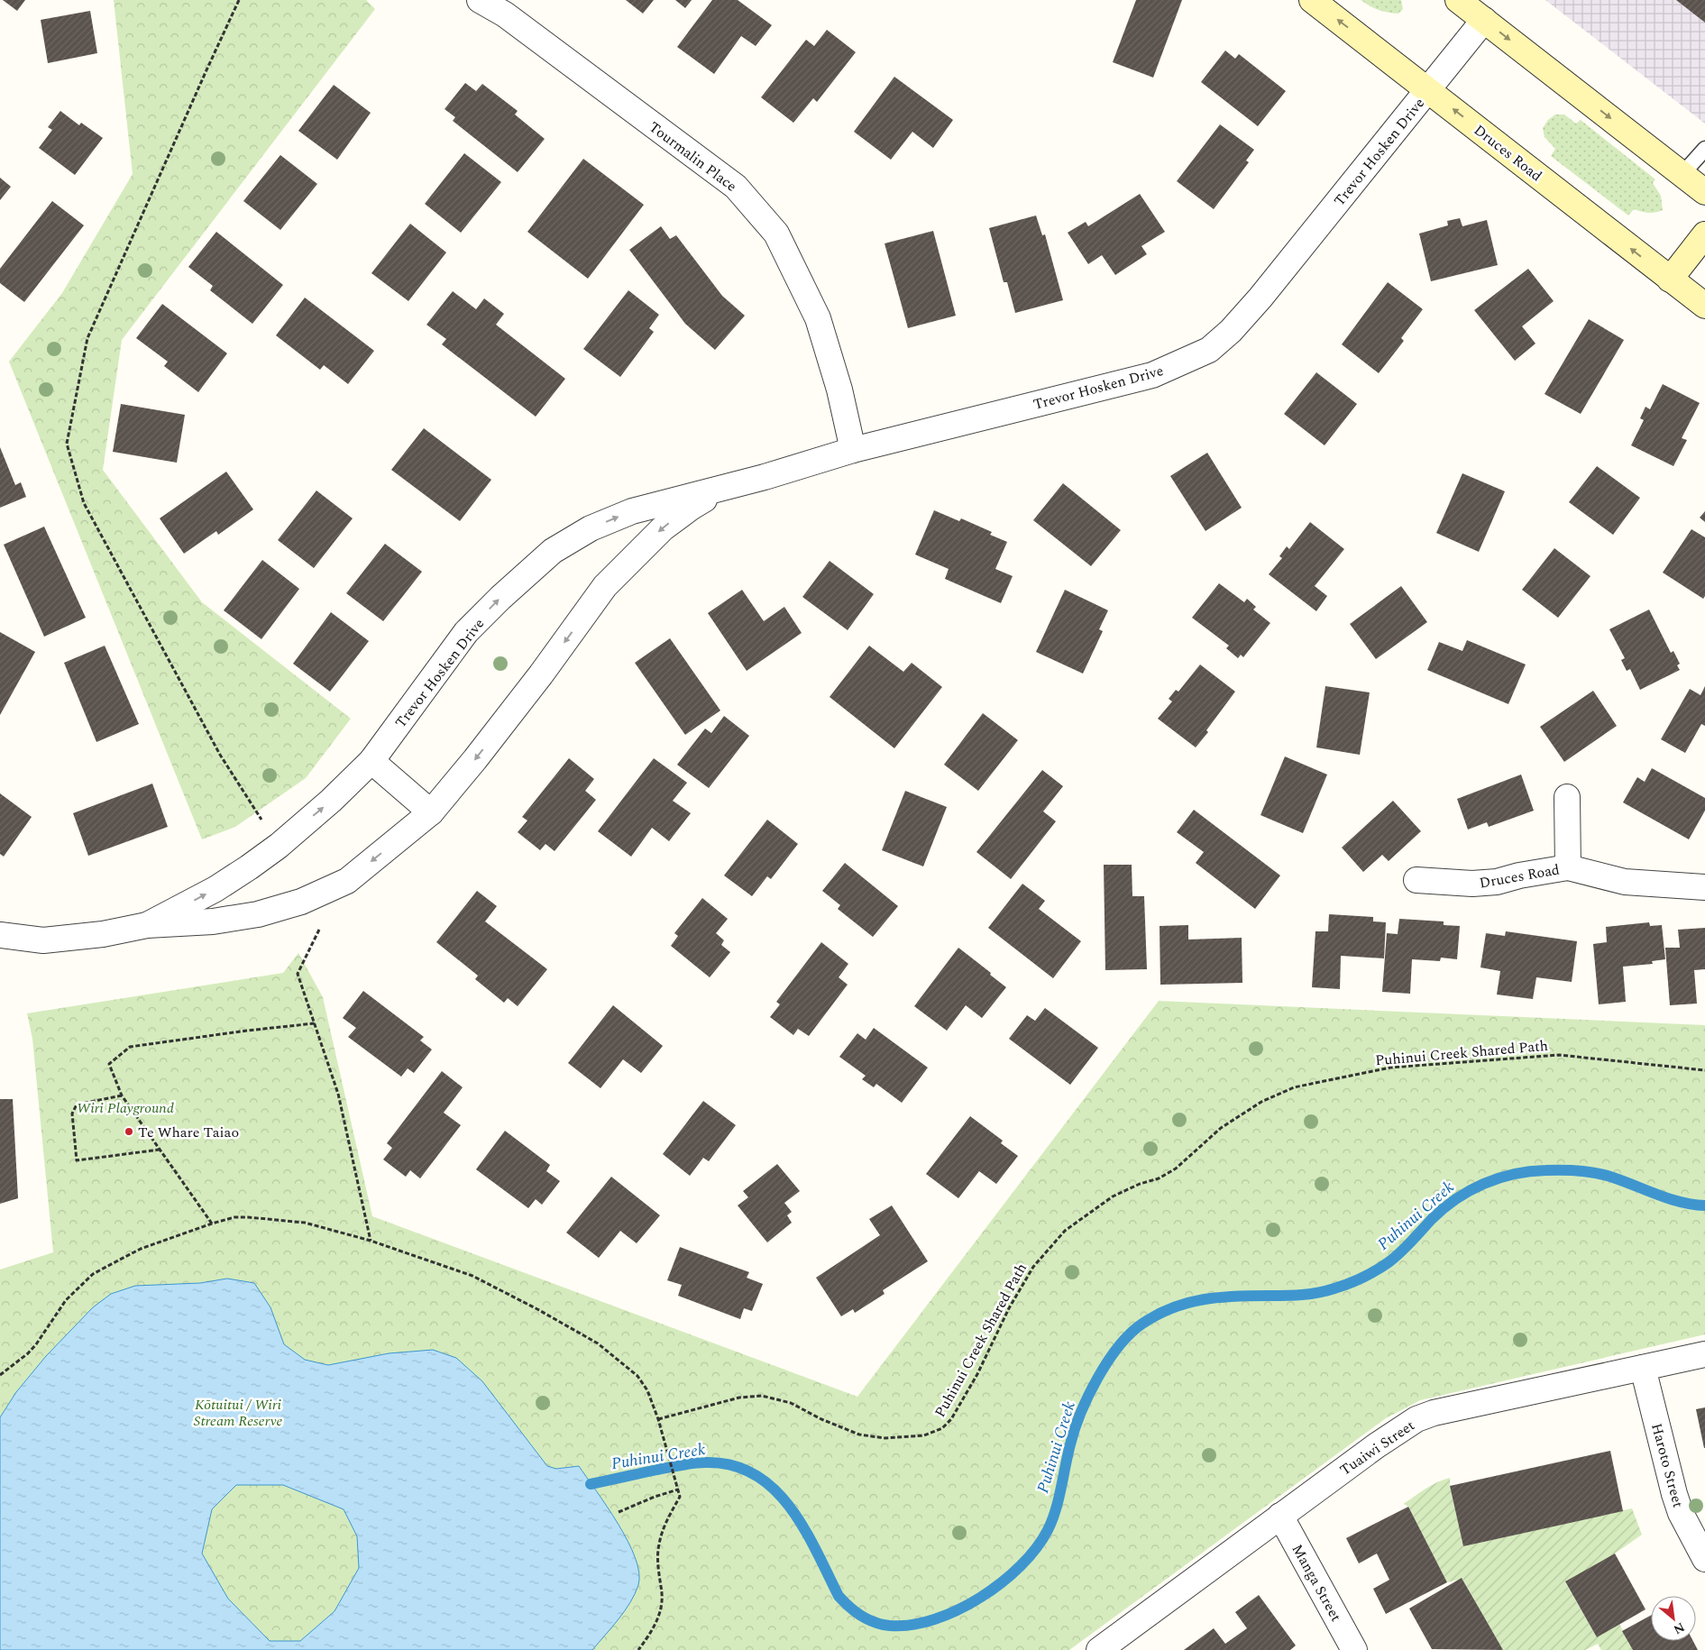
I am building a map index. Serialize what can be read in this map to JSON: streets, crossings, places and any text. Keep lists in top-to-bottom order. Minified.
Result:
{"streets":{"main road":["Druces Road"],"street":["Trevor Hosken Drive","Tourmalin Place","Tuaiwi Street","Haroto Street","Manga Street"],"path":["Puhinui Creek Shared Path"]},"crossings":[["Trevor Hosken Drive","Druces Road"],["Trevor Hosken Drive","Tourmalin Place"],["Tuaiwi Street","Haroto Street"],["Tuaiwi Street","Manga Street"]],"water":["Puhinui Creek"],"parks":["Wiri Playground","Kōtuitui / Wiri Stream Reserve"],"places":["Te Whare Taiao"],"north":"bottom right"}
